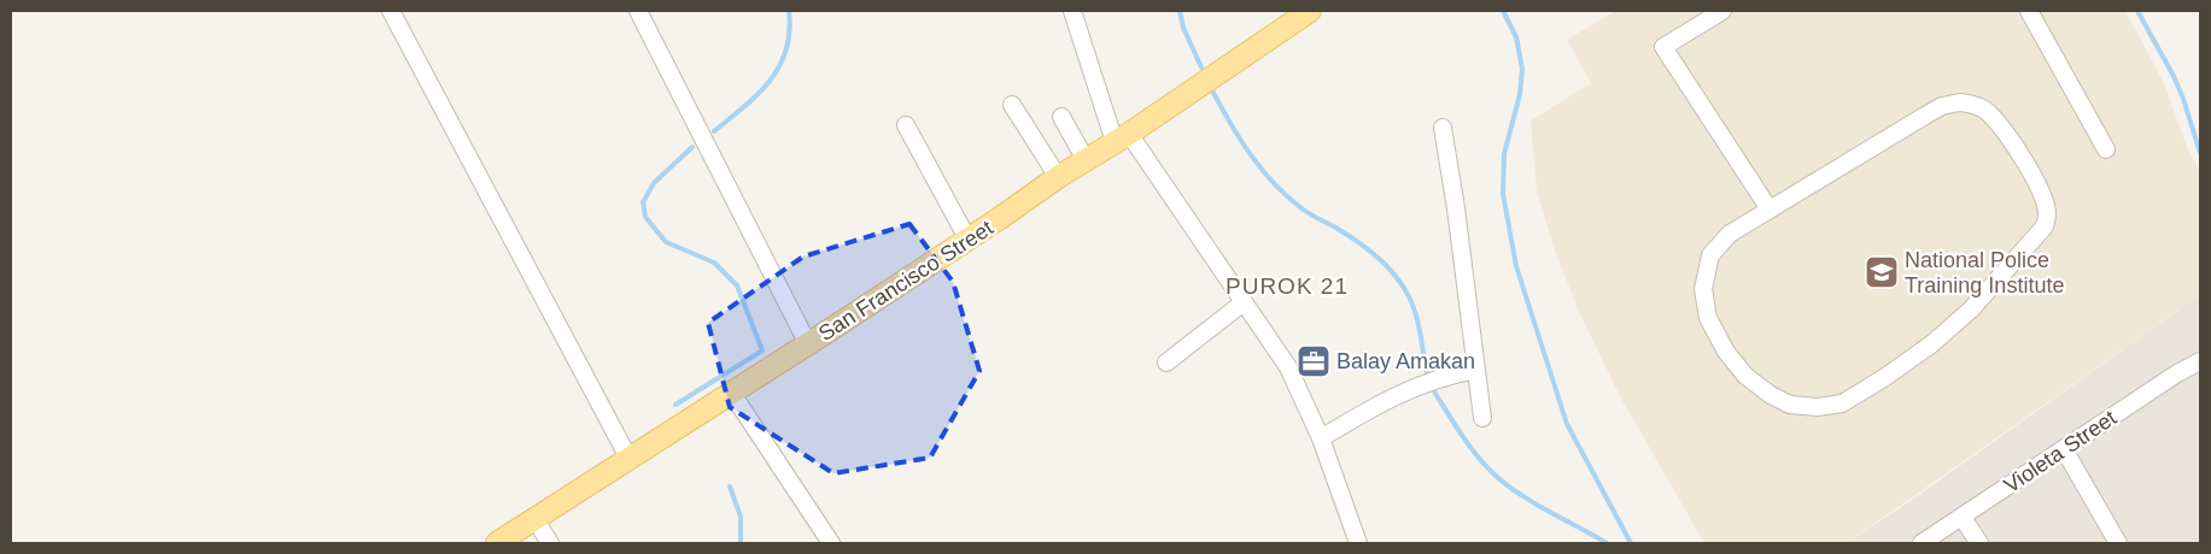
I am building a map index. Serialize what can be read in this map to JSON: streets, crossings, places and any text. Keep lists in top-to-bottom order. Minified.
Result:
{"streets":{"main road":["San Francisco Street"],"street":["Violeta Street"]},"districts":["PUROK 21"],"places":{"school or university":["National Police Training Institute"],"office":["Balay Amakan"]}}
